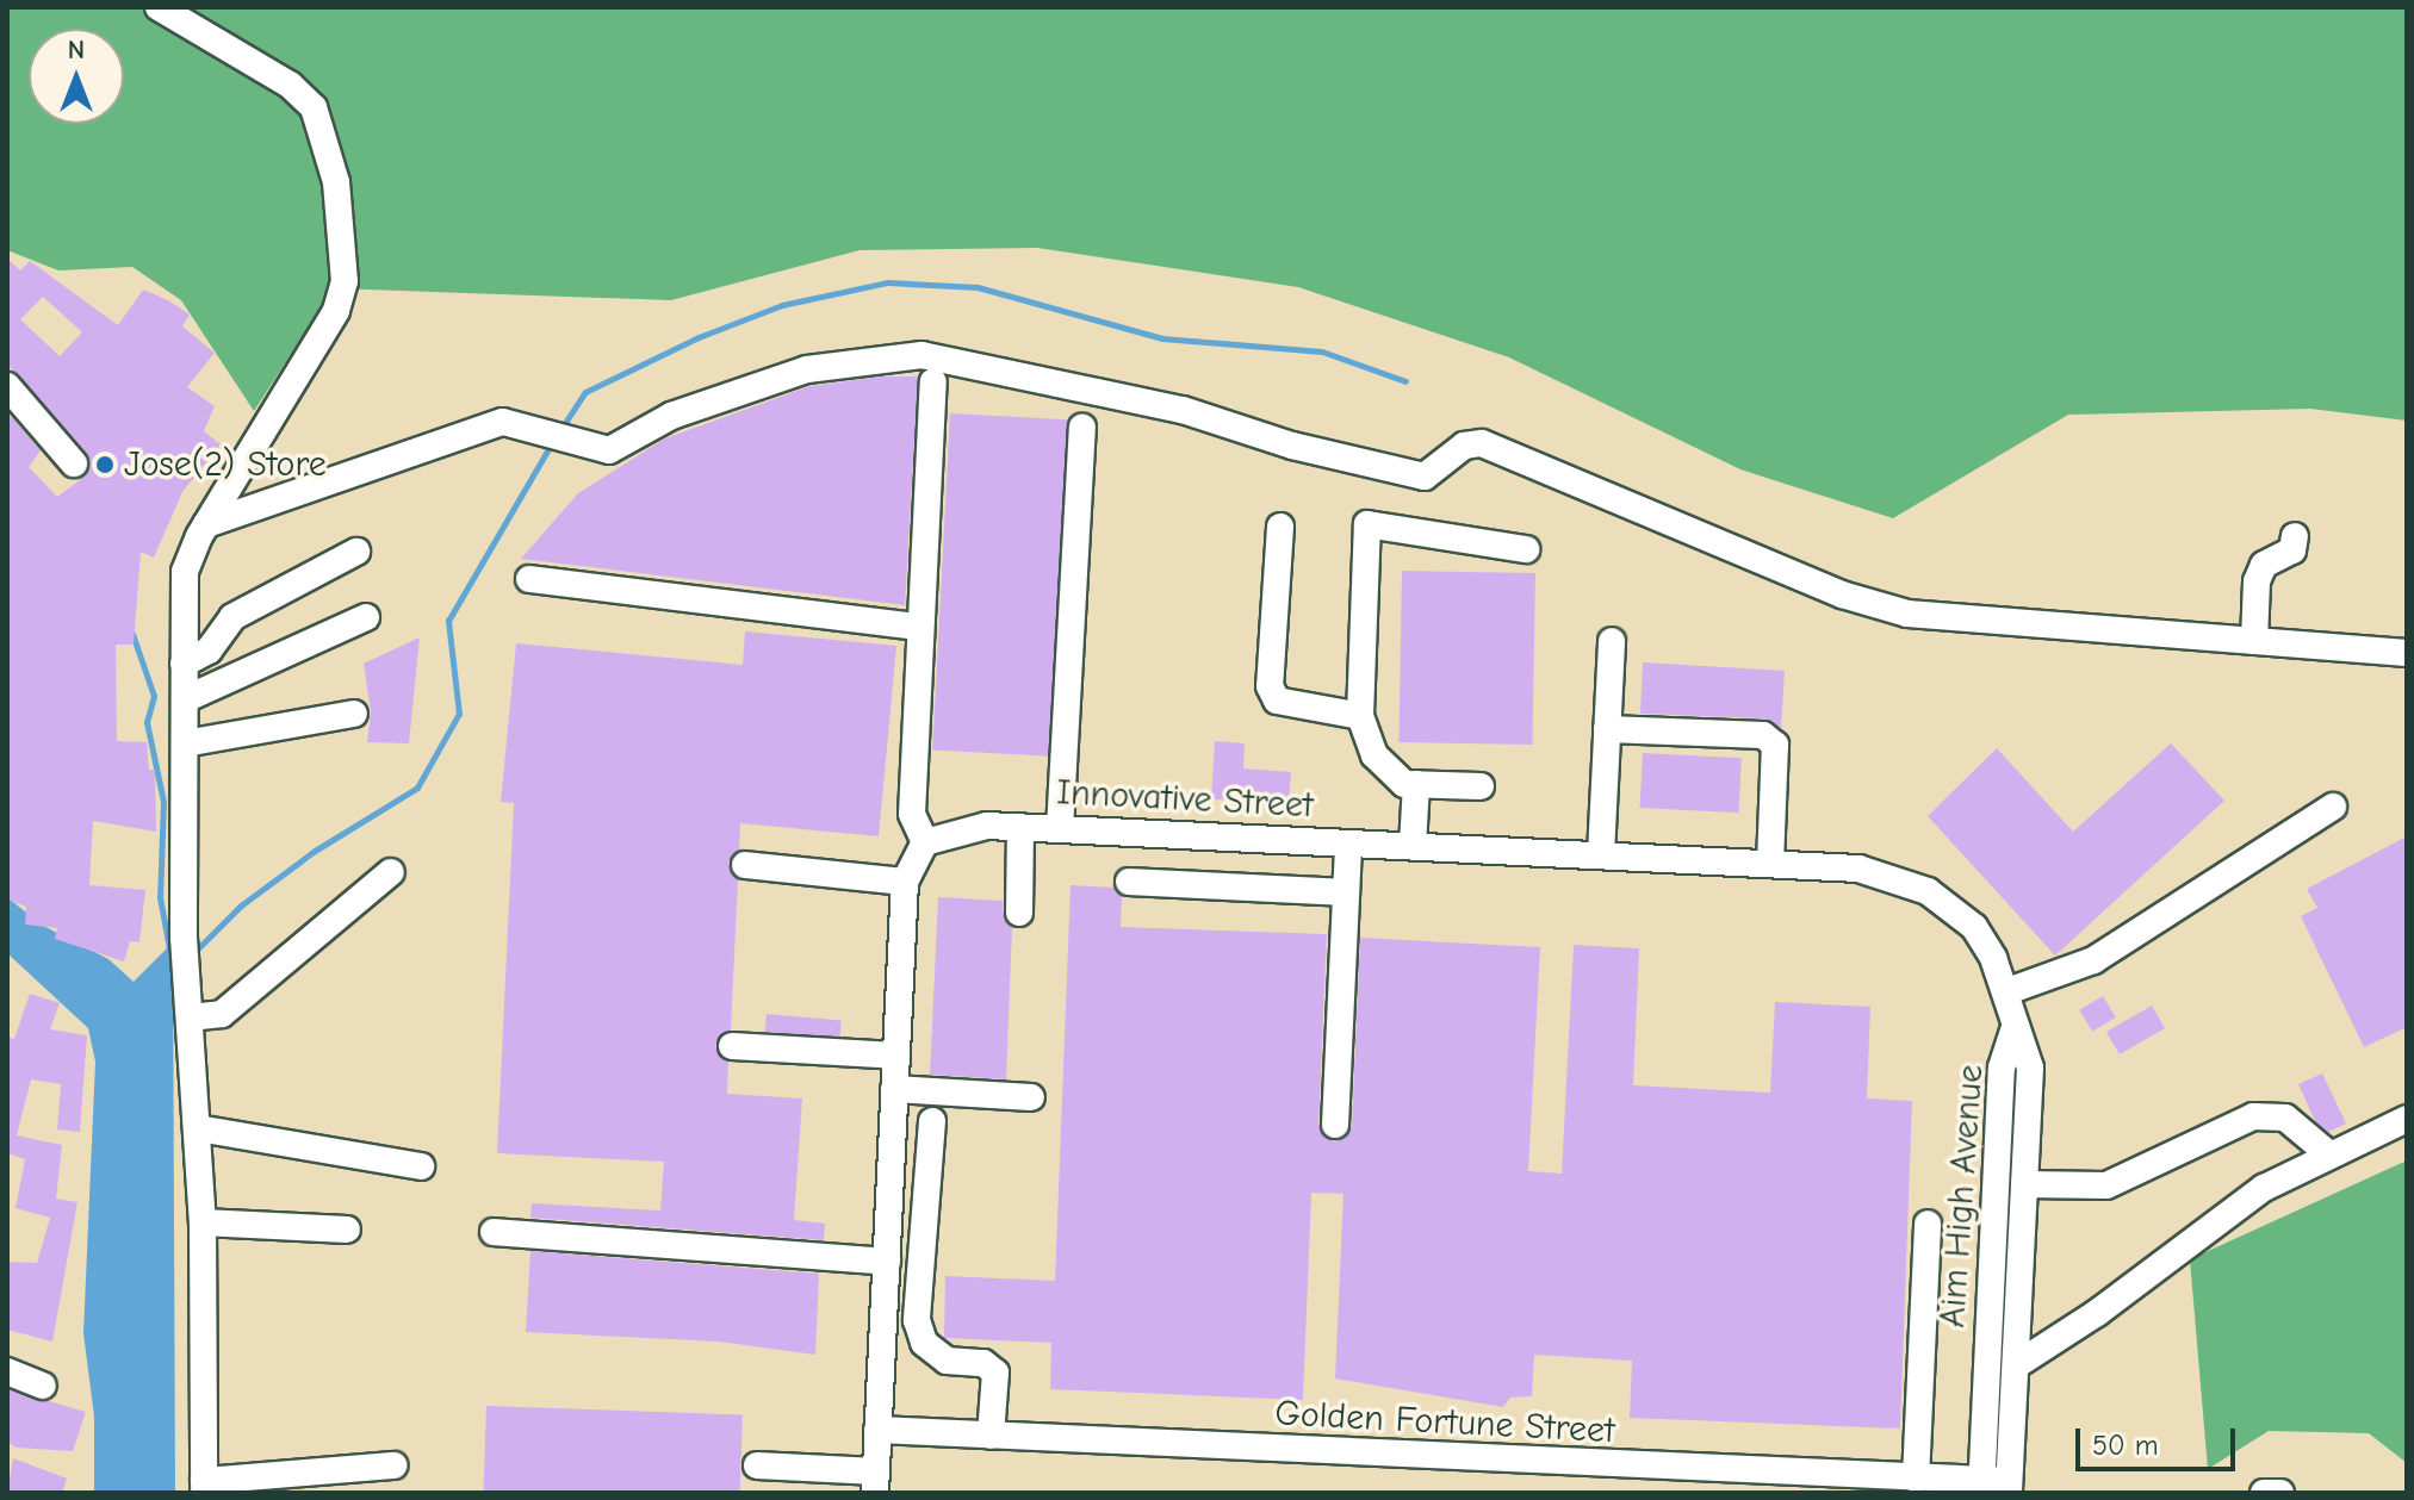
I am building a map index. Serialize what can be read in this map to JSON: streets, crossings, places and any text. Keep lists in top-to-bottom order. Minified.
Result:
{"streets":{"street":["Innovative Street","Aim High Avenue","Golden Fortune Street"]},"crossings":[["Innovative Street","Aim High Avenue"],["Aim High Avenue","Golden Fortune Street"]],"places":["Jose(2) Store"],"scale_bar":"50 m","north":"top"}
